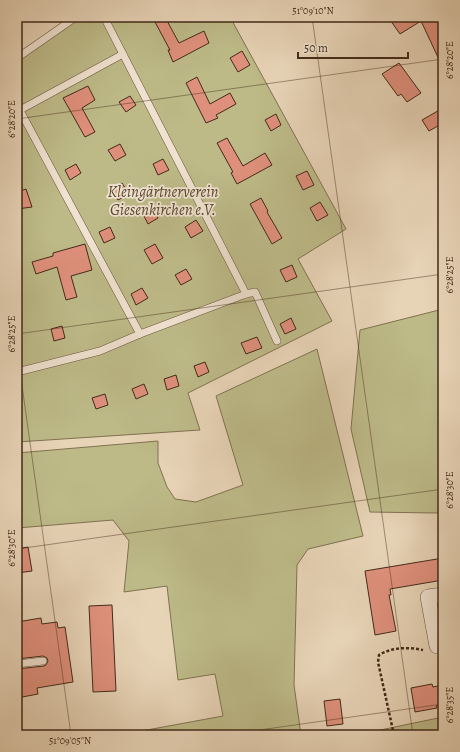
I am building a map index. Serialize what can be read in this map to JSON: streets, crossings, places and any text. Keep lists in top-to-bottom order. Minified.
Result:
{"parks":["Kleingärtnerverein Giesenkirchen e.V."],"scale_bar":"50 m","coordinates":["51°09'10\"N","6°28'20\"E","6°28'25\"E","6°28'30\"E","6°28'35\"E","51°09'05\"N"]}
